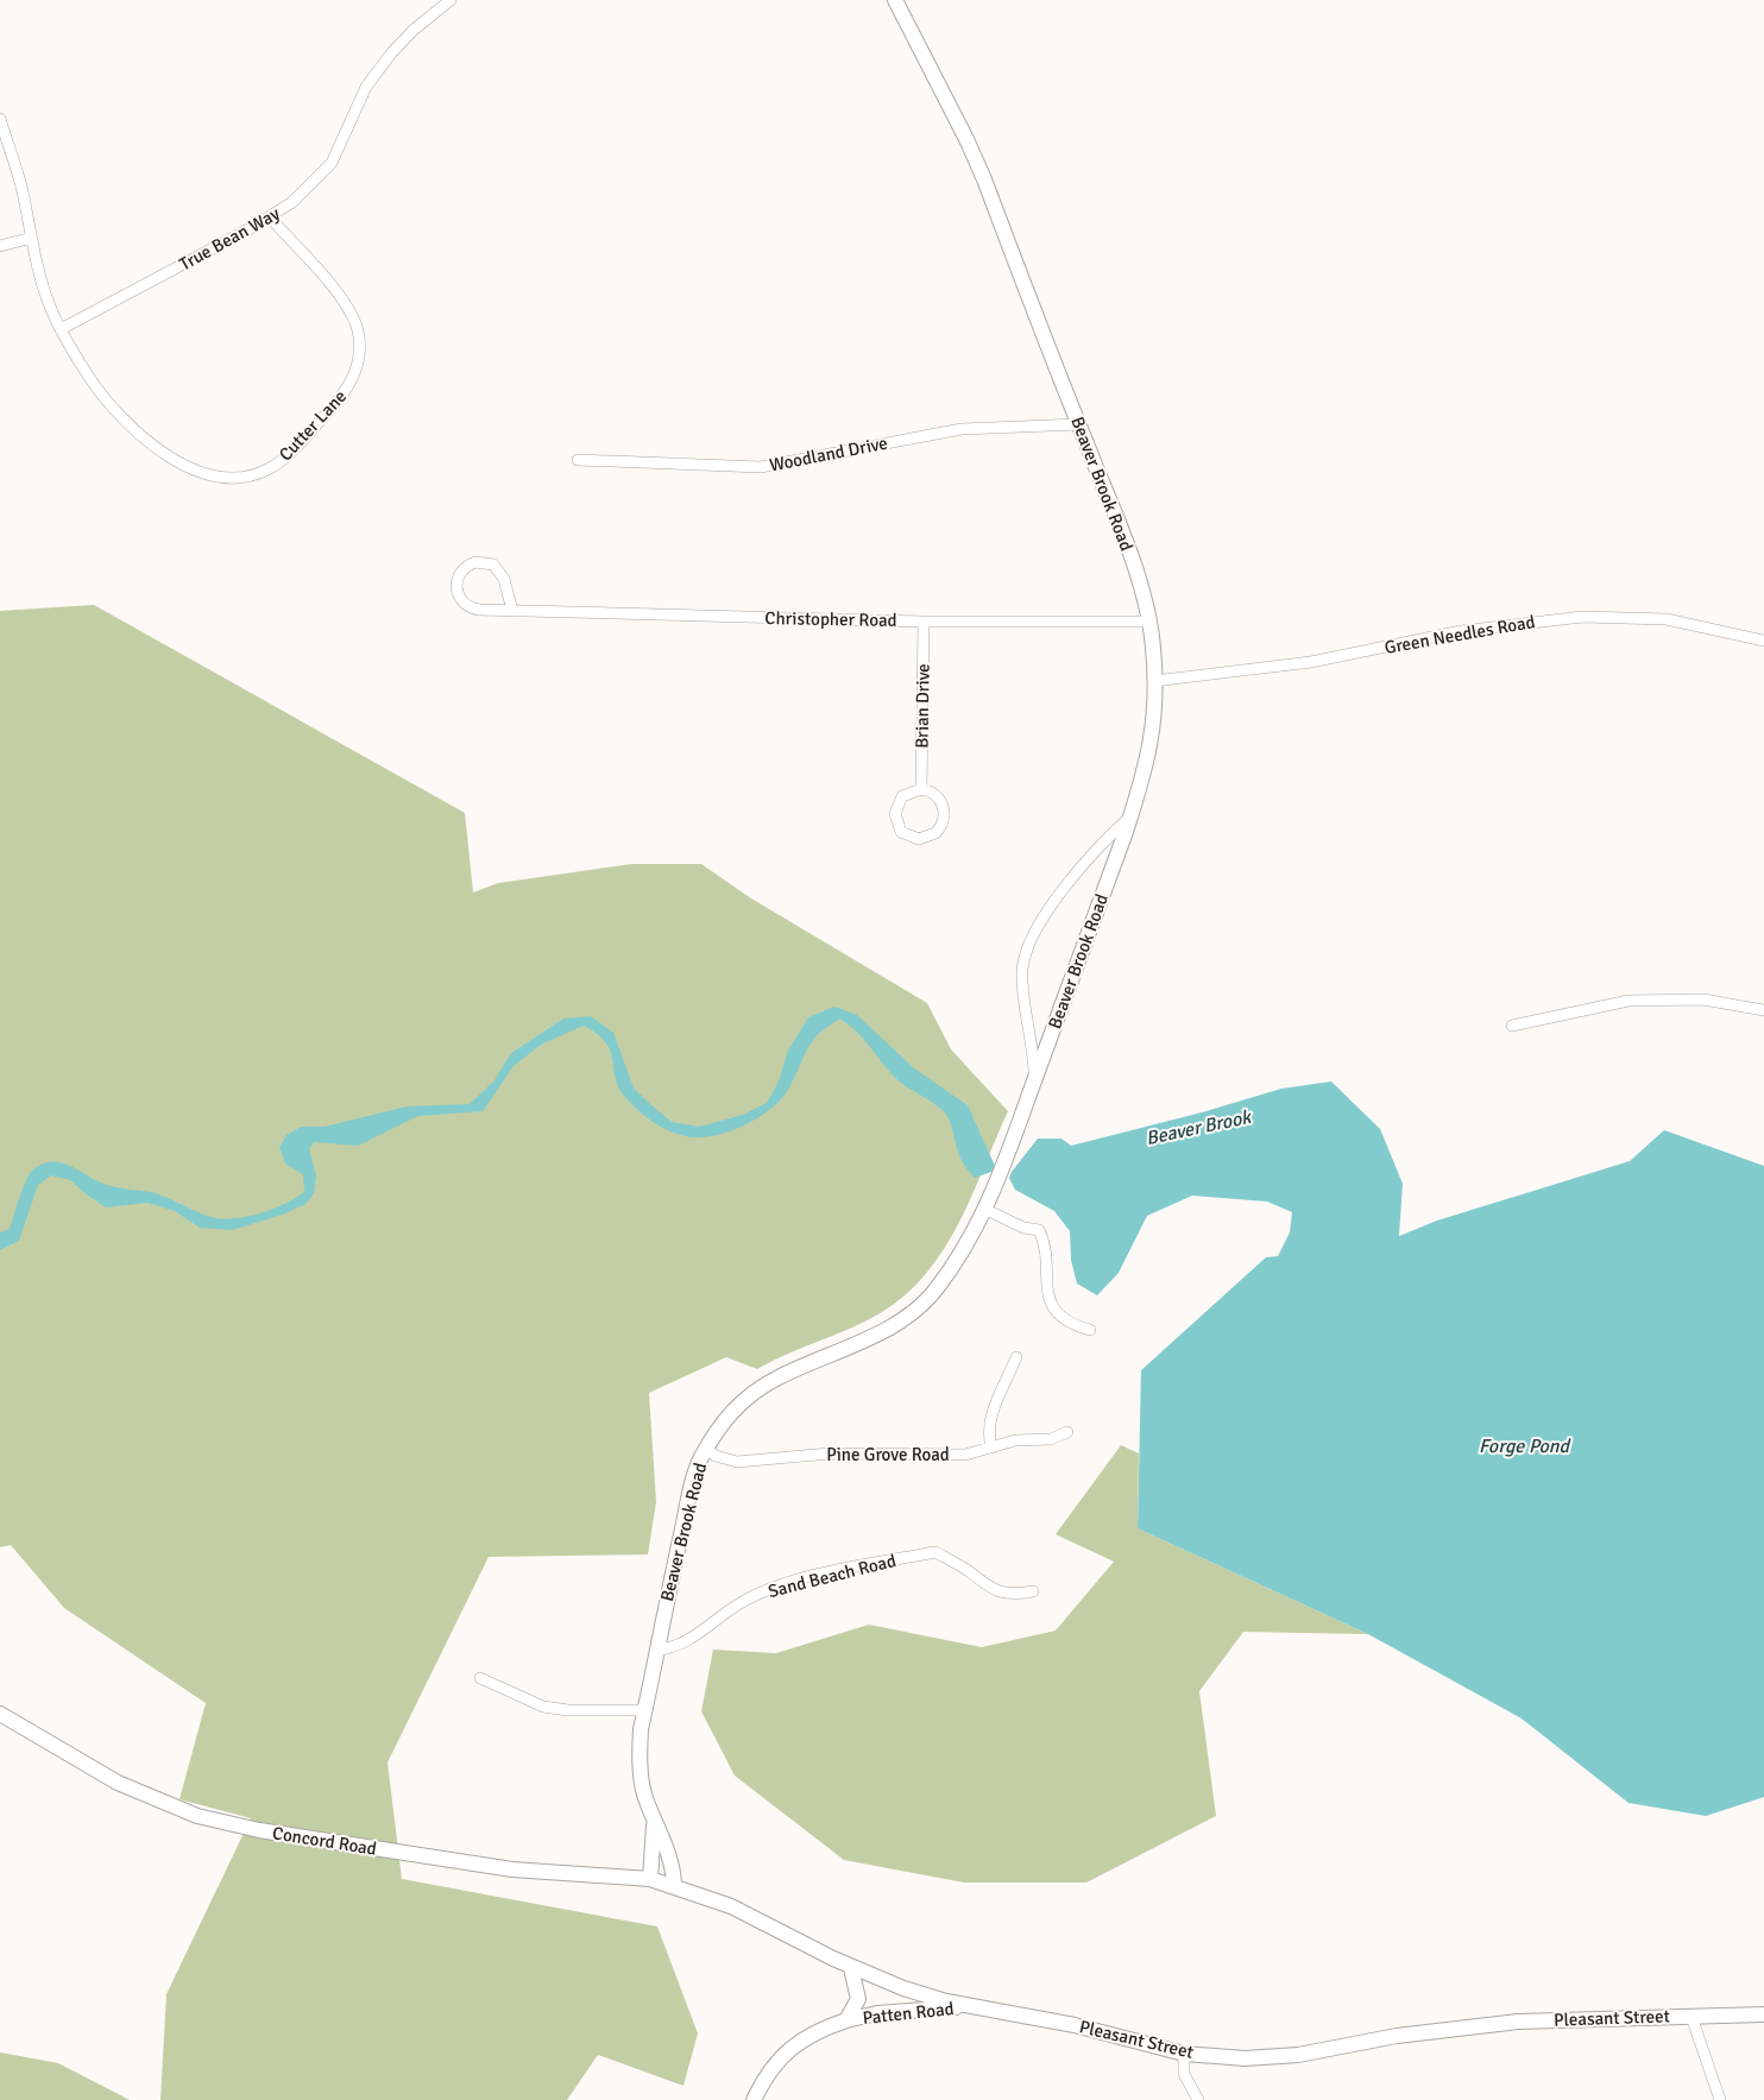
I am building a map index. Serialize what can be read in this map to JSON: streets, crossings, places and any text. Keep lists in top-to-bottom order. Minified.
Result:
{"streets":{"street":["True Bean Way","Cutter Lane","Woodland Drive","Beaver Brook Road","Christopher Road","Green Needles Road","Brian Drive","Pine Grove Road","Sand Beach Road","Concord Road","Patten Road","Pleasant Street"]},"crossings":[["True Bean Way","Cutter Lane"],["Woodland Drive","Beaver Brook Road"],["Beaver Brook Road","Christopher Road"],["Beaver Brook Road","Green Needles Road"],["Beaver Brook Road","Pine Grove Road"],["Beaver Brook Road","Sand Beach Road"],["Beaver Brook Road","Concord Road"],["Beaver Brook Road","Pleasant Street"],["Christopher Road","Brian Drive"],["Concord Road","Pleasant Street"],["Patten Road","Pleasant Street"]],"water":["Beaver Brook","Forge Pond"]}
